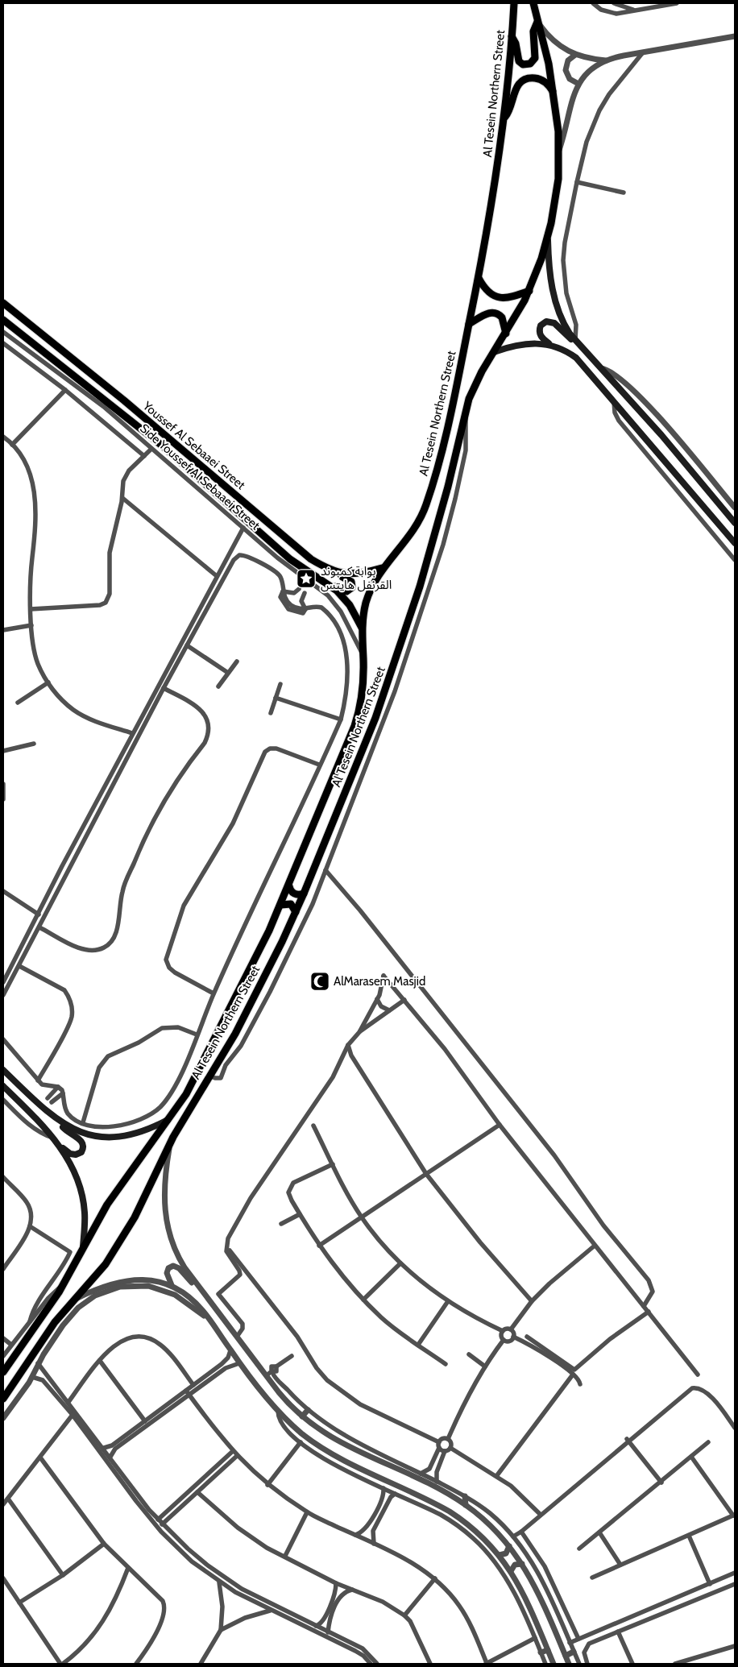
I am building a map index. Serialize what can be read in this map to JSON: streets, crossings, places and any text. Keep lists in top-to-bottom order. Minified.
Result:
{"streets":{"main road":["Al Tesein Northern Street","Youssef Al Sebaaei Street"],"street":["Side Youssef Al Sebaaei Street"]},"crossings":[["Al Tesein Northern Street","Youssef Al Sebaaei Street"],["Al Tesein Northern Street","Side Youssef Al Sebaaei Street"]],"places":{"place":["بوابة كمبوند القرنفل هايتس"],"mosque":["AlMarasem Masjid"]}}
